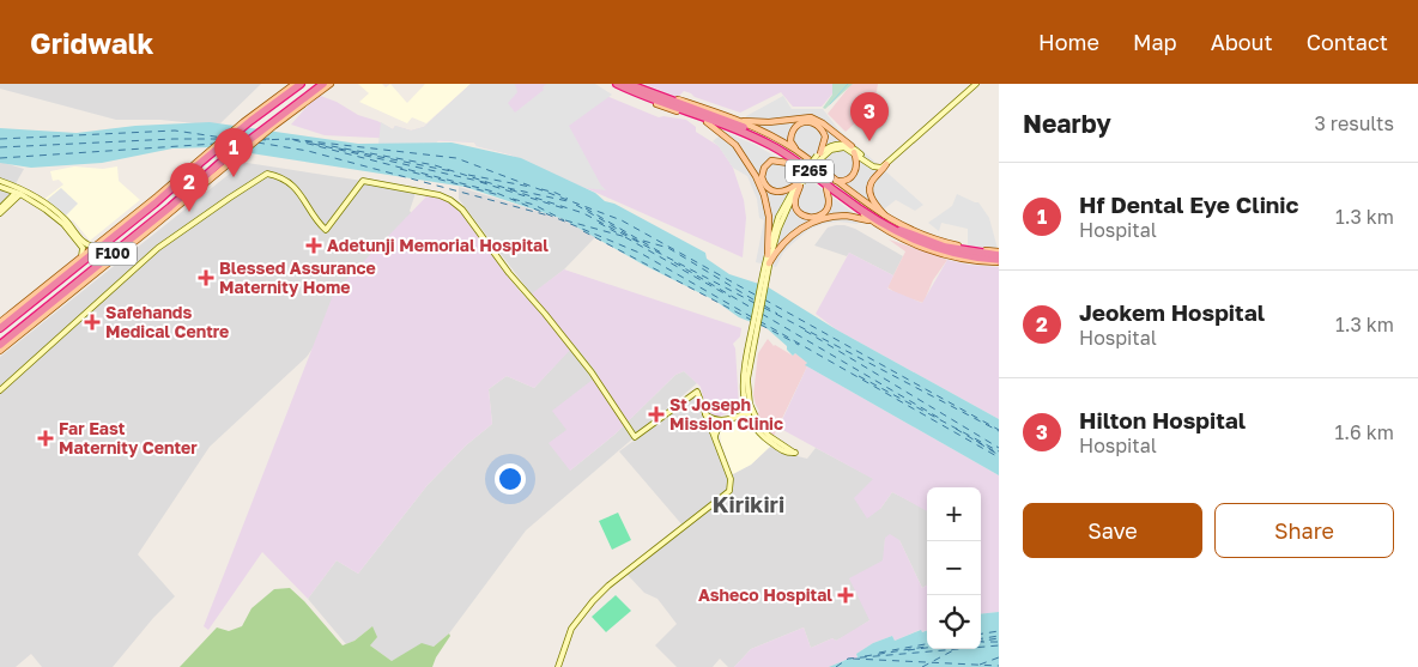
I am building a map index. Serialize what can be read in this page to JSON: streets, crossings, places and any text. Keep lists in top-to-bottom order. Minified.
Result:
{"streets":{"highway":["F265","F100"]},"districts":["Kirikiri"],"places":{"health":["Adetunji Memorial Hospital","Blessed Assurance Maternity Home","Safehands Medical Centre","St Joseph Mission Clinic","Far East Maternity Center","Asheco Hospital"]},"page":{"header":"Gridwalk","nav":["Home","Map","About","Contact"],"heading":["Nearby","3 results"],"pins":["3","1","2"],"list":[{"mark":"1","name":"Hf Dental Eye Clinic","note":"Hospital","value":"1.3 km"},{"mark":"2","name":"Jeokem Hospital","note":"Hospital","value":"1.3 km"},{"mark":"3","name":"Hilton Hospital","note":"Hospital","value":"1.6 km"}],"buttons":["Save","Share"],"map_buttons":["+","−"]}}
